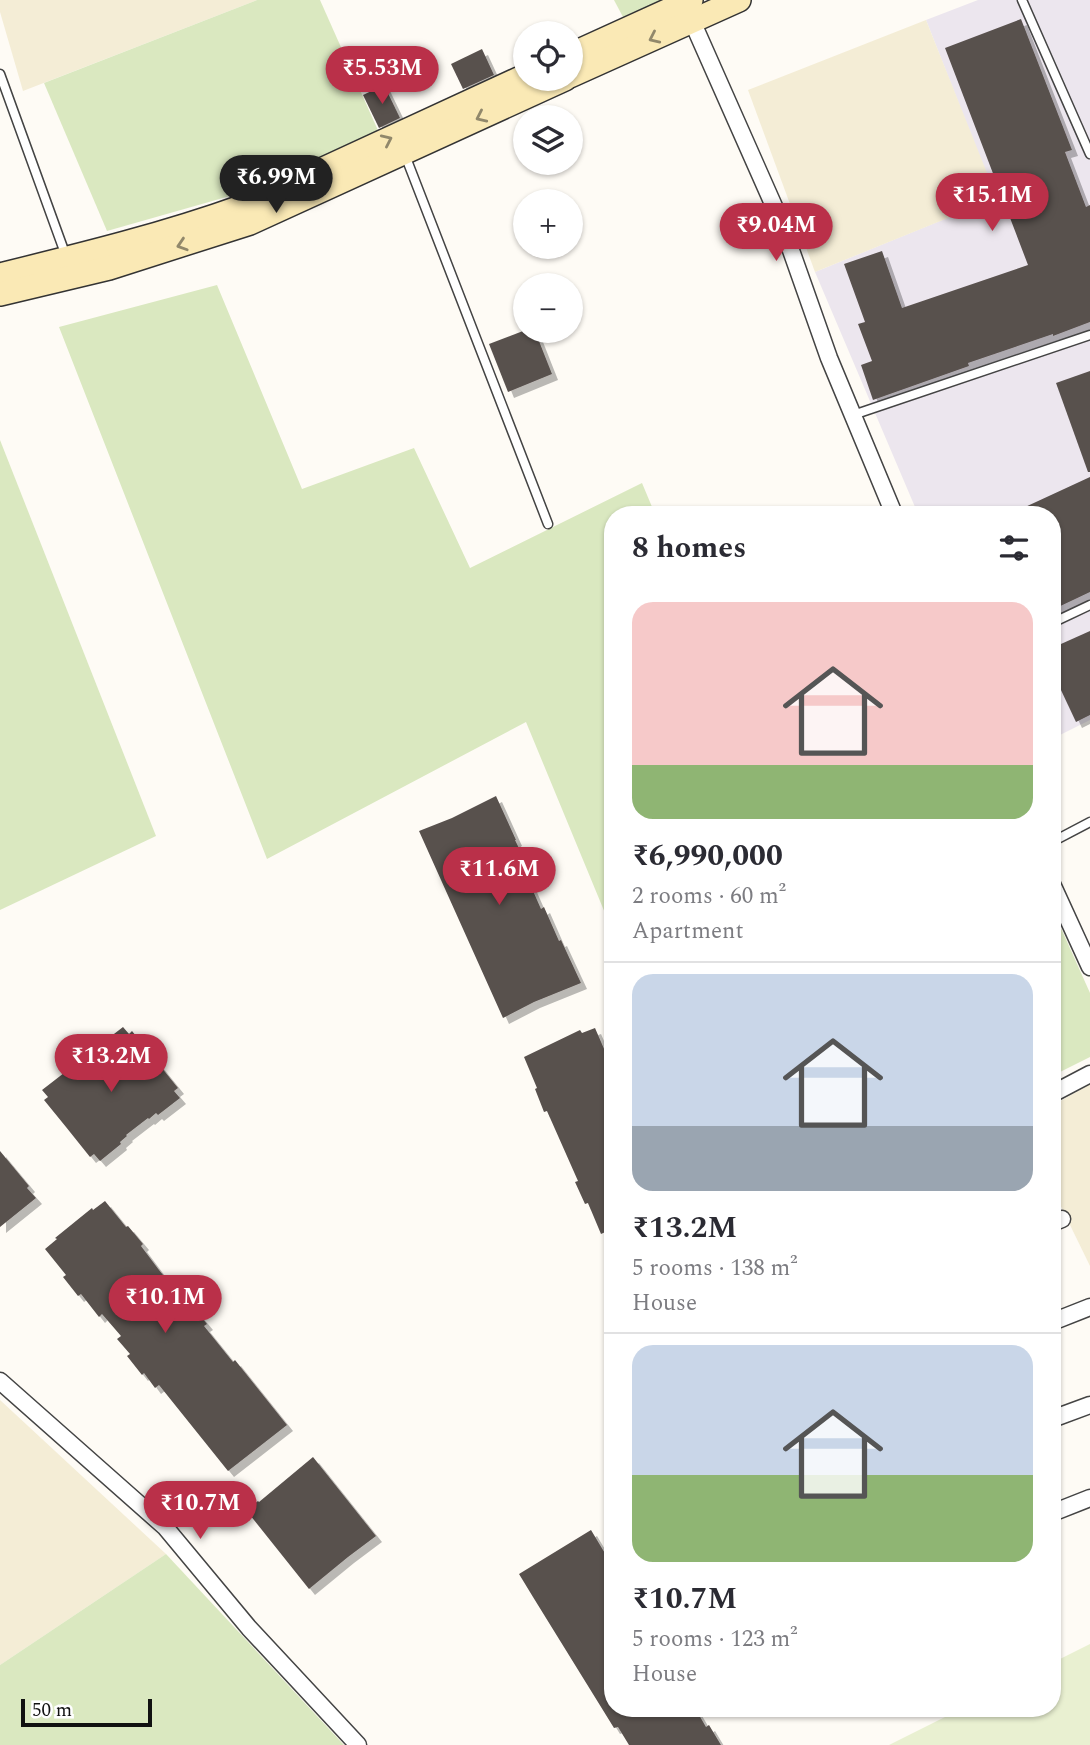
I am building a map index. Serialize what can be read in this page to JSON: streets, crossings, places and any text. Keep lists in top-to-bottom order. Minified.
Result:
{"scale_bar":"50 m","page":{"map_buttons":["+","−"],"price":["₹5.53M","₹6.99M","₹15.1M","₹9.04M","₹11.6M","₹13.2M","₹10.1M","₹10.7M"],"heading":"8 homes","list":[{"name":"₹6,990,000","note":"2 rooms · 60 m² · Apartment"},{"name":"₹13.2M","note":"5 rooms · 138 m² · House"},{"name":"₹10.7M","note":"5 rooms · 123 m² · House"}],"scale":"50 m"}}
